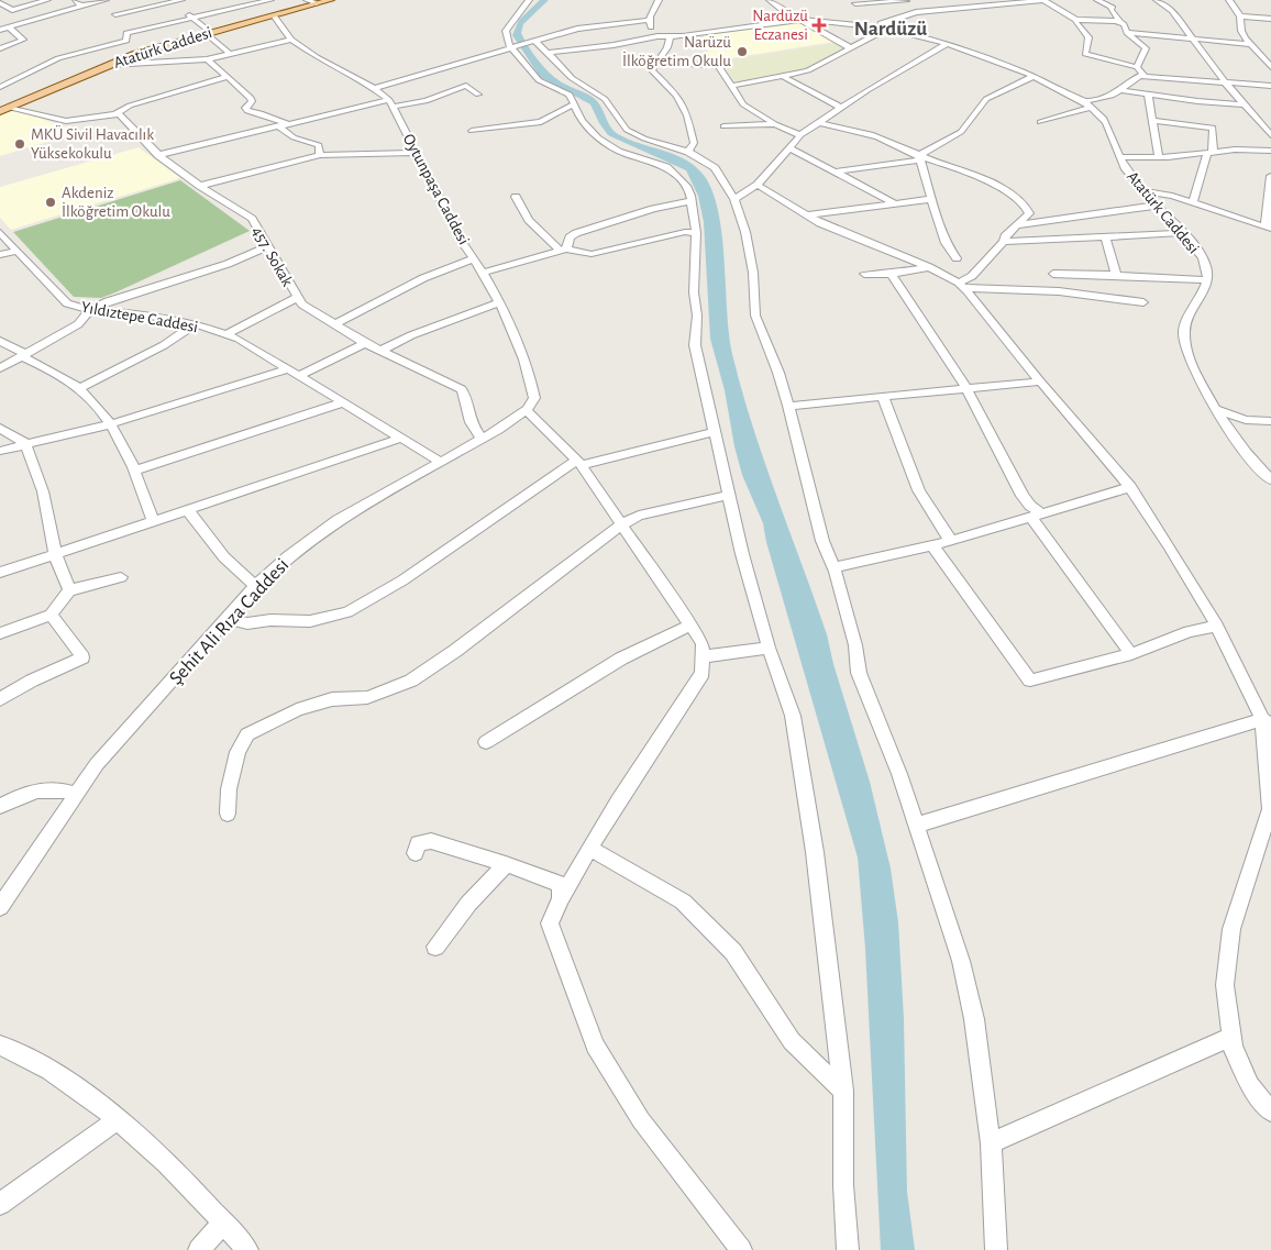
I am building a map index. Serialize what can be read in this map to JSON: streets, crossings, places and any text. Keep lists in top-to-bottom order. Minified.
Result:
{"streets":{"main road":["Atatürk Caddesi"],"street":["Oytunpaşa Caddesi","457. Sokak","Yıldıztepe Caddesi","Şehit Ali Rıza Caddesi"]},"crossings":[["Atatürk Caddesi","Oytunpaşa Caddesi"],["Oytunpaşa Caddesi","Şehit Ali Rıza Caddesi"],["457. Sokak","Şehit Ali Rıza Caddesi"],["Yıldıztepe Caddesi","Şehit Ali Rıza Caddesi"]],"districts":["Nardüzü"],"places":{"health":["Nardüzü Eczanesi"],"other":["Narüzü İlköğretim Okulu","MKÜ Sivil Havacılık Yüksekokulu","Akdeniz İlköğretim Okulu"]}}
